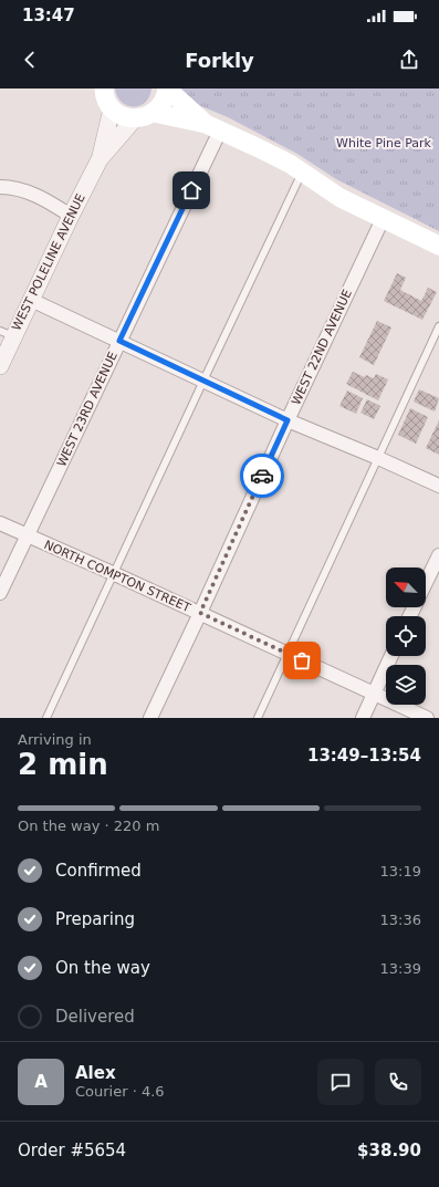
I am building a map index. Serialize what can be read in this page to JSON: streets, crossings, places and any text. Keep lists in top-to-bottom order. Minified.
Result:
{"streets":{"street":["WEST POLELINE AVENUE","WEST 22ND AVENUE","WEST 23RD AVENUE","NORTH COMPTON STREET"]},"crossings":[["WEST 22ND AVENUE","NORTH COMPTON STREET"],["WEST 23RD AVENUE","NORTH COMPTON STREET"]],"parks":["White Pine Park"],"north":"top left","page":{"status":"13:47","header":"Forkly","heading":["2 min","Arriving in","13:49–13:54"],"panel":["Alex","Courier · 4.6","Order #5654","$38.90"],"bar":"On the way · 220 m","list":[["Confirmed","13:19"],["Preparing","13:36"],["On the way","13:39"],"Delivered"],"round":"A"}}
